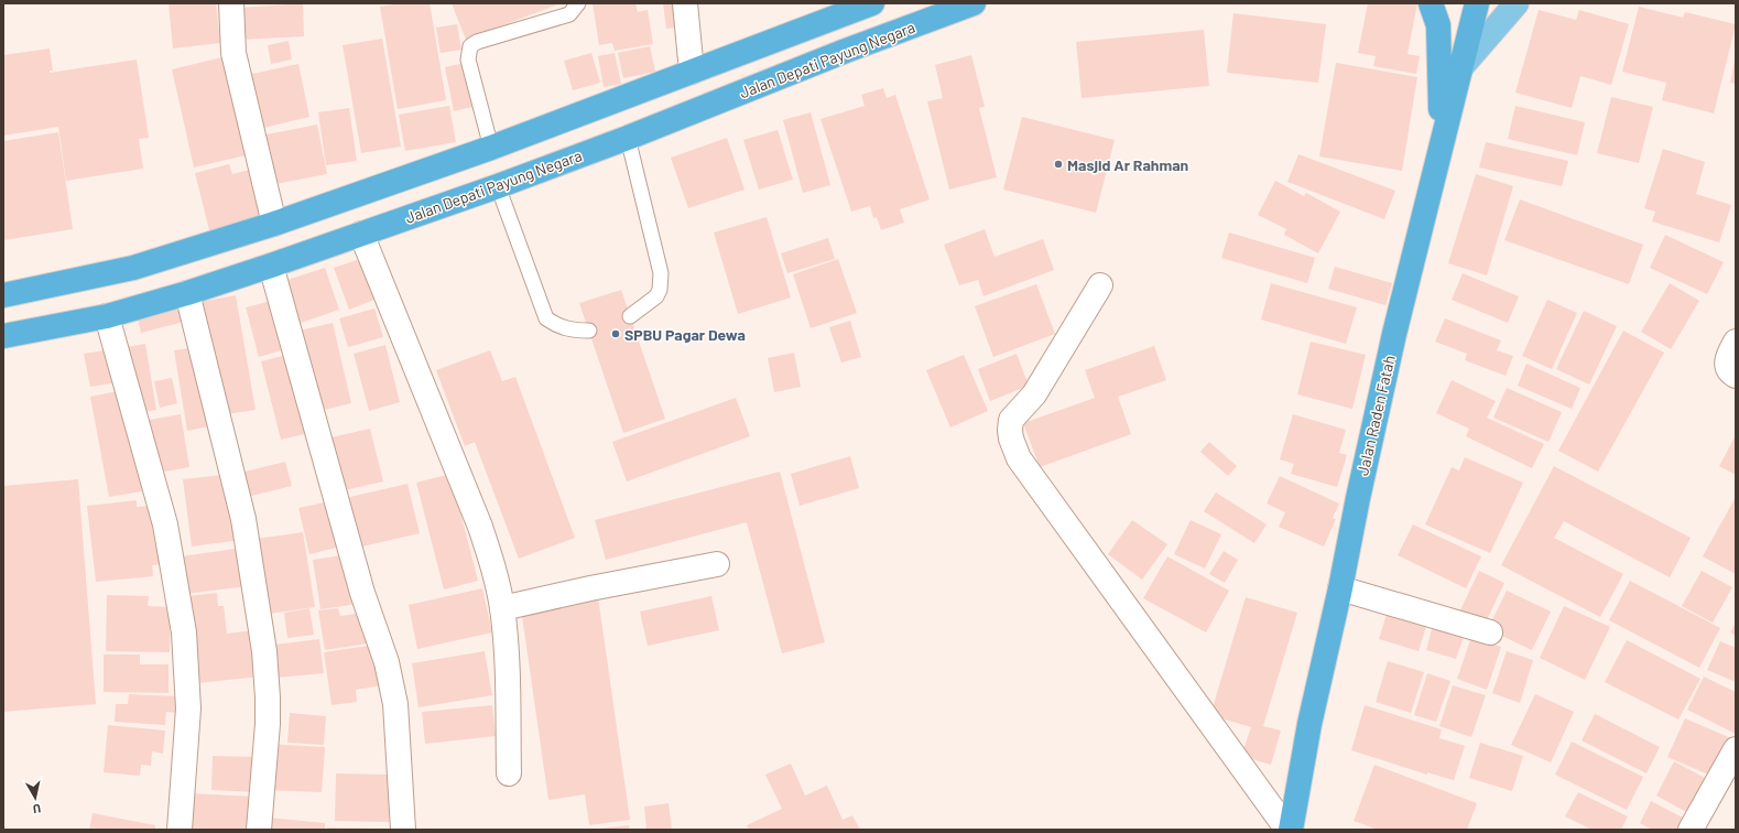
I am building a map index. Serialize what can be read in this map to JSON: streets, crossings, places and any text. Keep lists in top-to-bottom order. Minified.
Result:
{"streets":{"highway":["Jalan Depati Payung Negara","Jalan Raden Fatah"]},"places":["Masjid Ar Rahman","SPBU Pagar Dewa"],"north":"bottom"}
